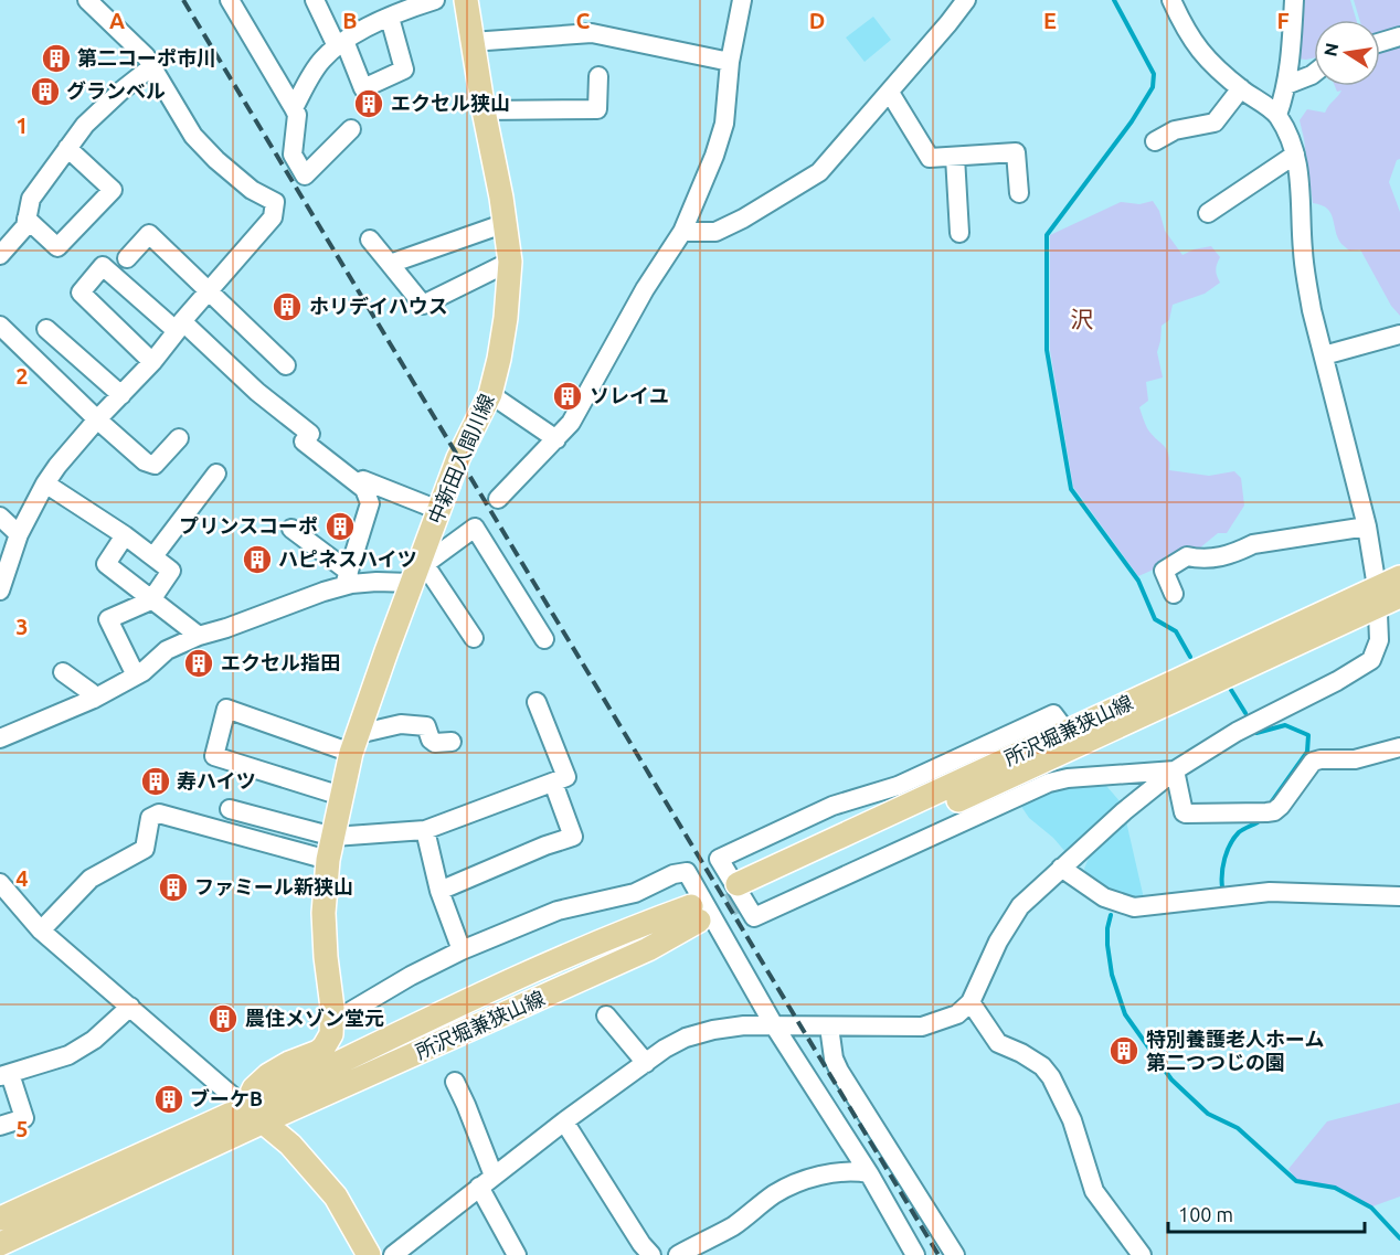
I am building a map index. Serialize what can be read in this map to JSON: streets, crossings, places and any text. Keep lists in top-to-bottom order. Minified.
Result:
{"streets":{"main road":["中新田入間川線","所沢堀兼狭山線"]},"districts":["沢"],"places":{"building":["第二コーポ市川","グランベル","エクセル狭山","ホリデイハウス","ソレイユ","プリンスコーポ","ハピネスハイツ","エクセル指田","寿ハイツ","ファミール新狭山","農住メゾン堂元","特別養護老人ホーム 第二つつじの園","ブーケB"]},"scale_bar":"100 m","north":"left","grid":{"columns":["A","B","C","D","E","F"],"rows":["1","2","3","4","5"]}}
